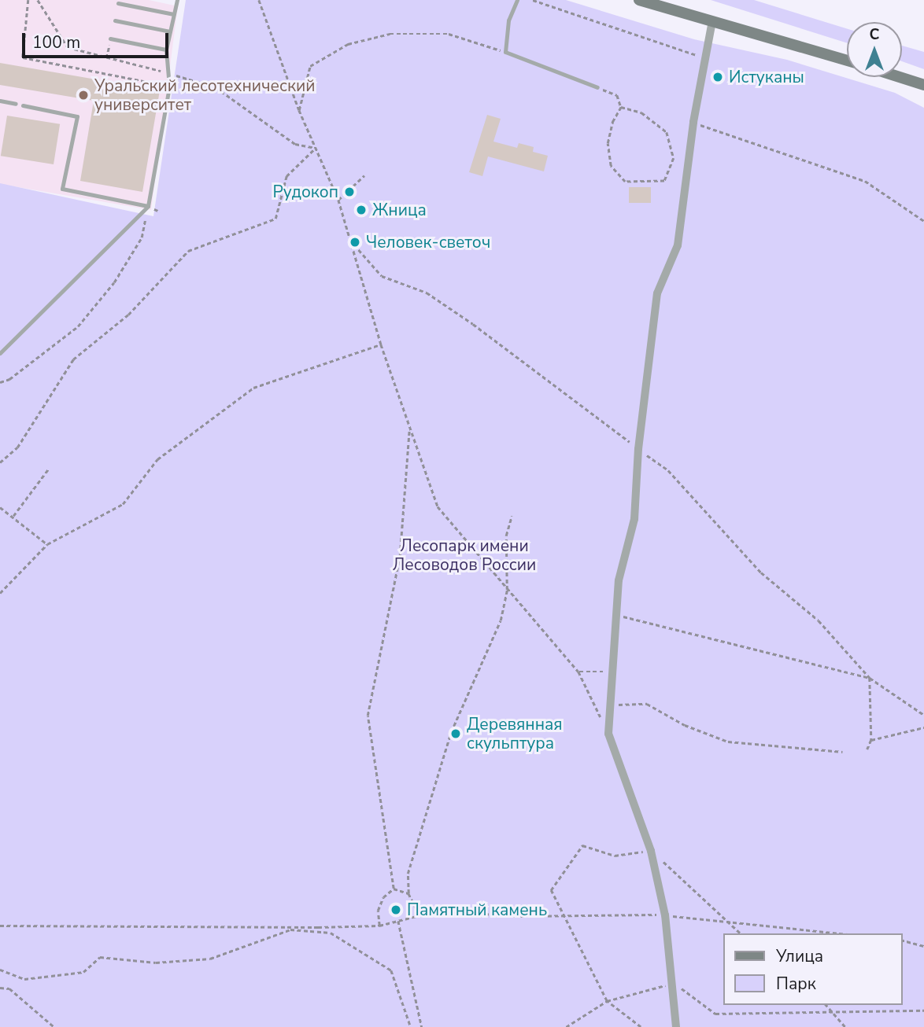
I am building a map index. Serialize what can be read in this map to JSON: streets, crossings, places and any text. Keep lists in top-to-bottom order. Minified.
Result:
{"parks":["Лесопарк имени Лесоводов России"],"places":["Истуканы","Уральский лесотехнический университет","Рудокоп","Жница","Человек-светоч","Деревянная скульптура","Памятный камень"],"legend":["Улица","Парк"],"scale_bar":"100 m","north":"top"}
